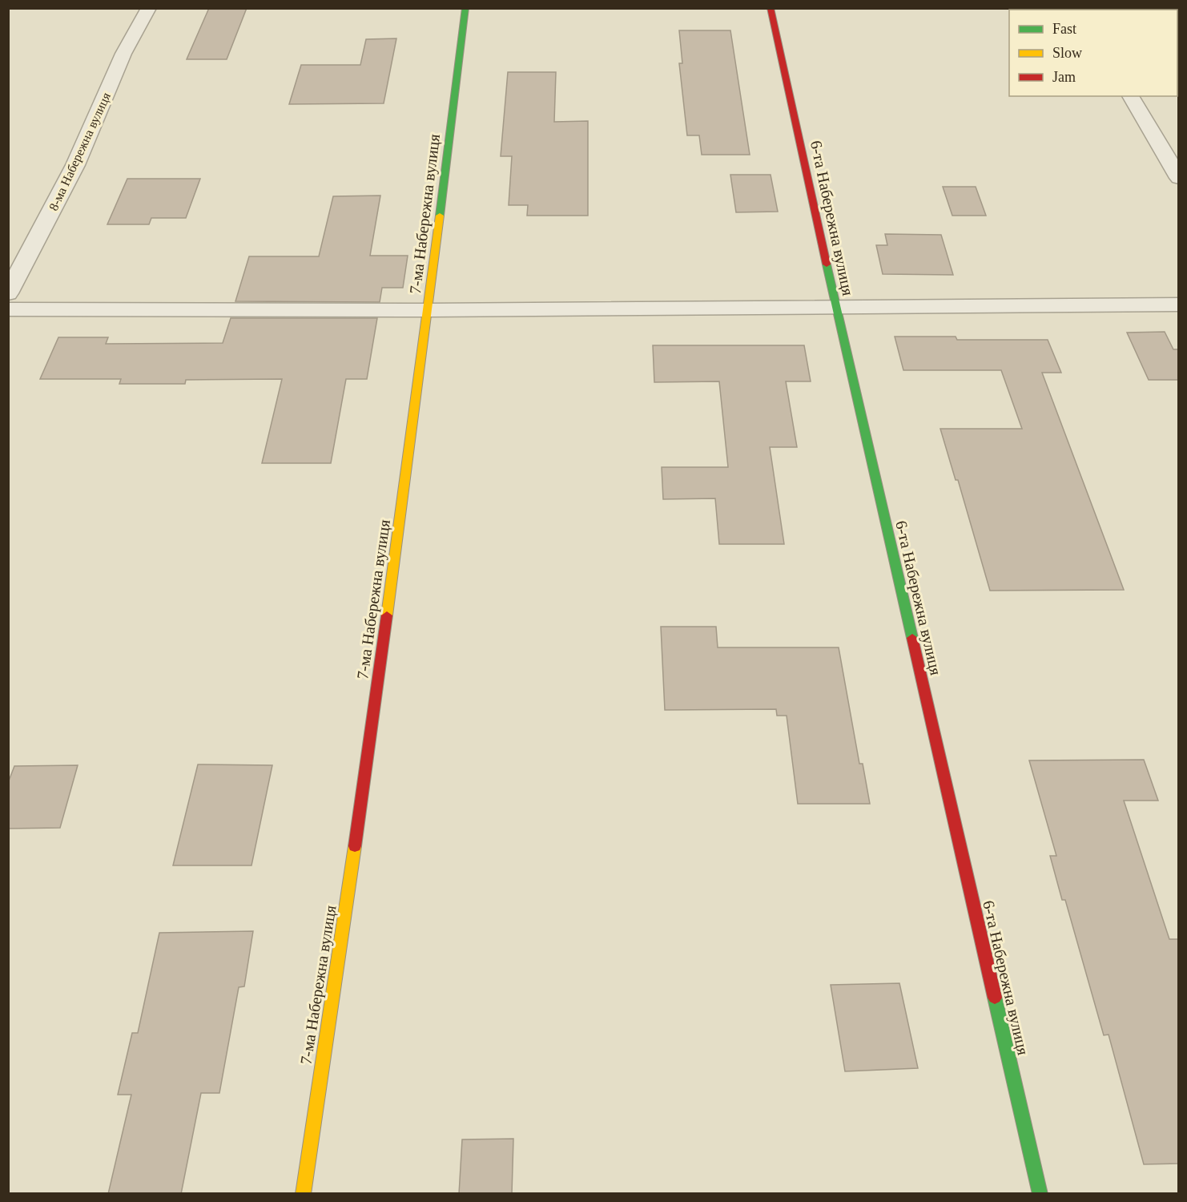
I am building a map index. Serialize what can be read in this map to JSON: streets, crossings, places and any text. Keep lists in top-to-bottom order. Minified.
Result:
{"streets":{"street":["8-ма Набережна вулиця","7-ма Набережна вулиця","6-та Набережна вулиця"]},"legend":["Fast","Slow","Jam"]}
